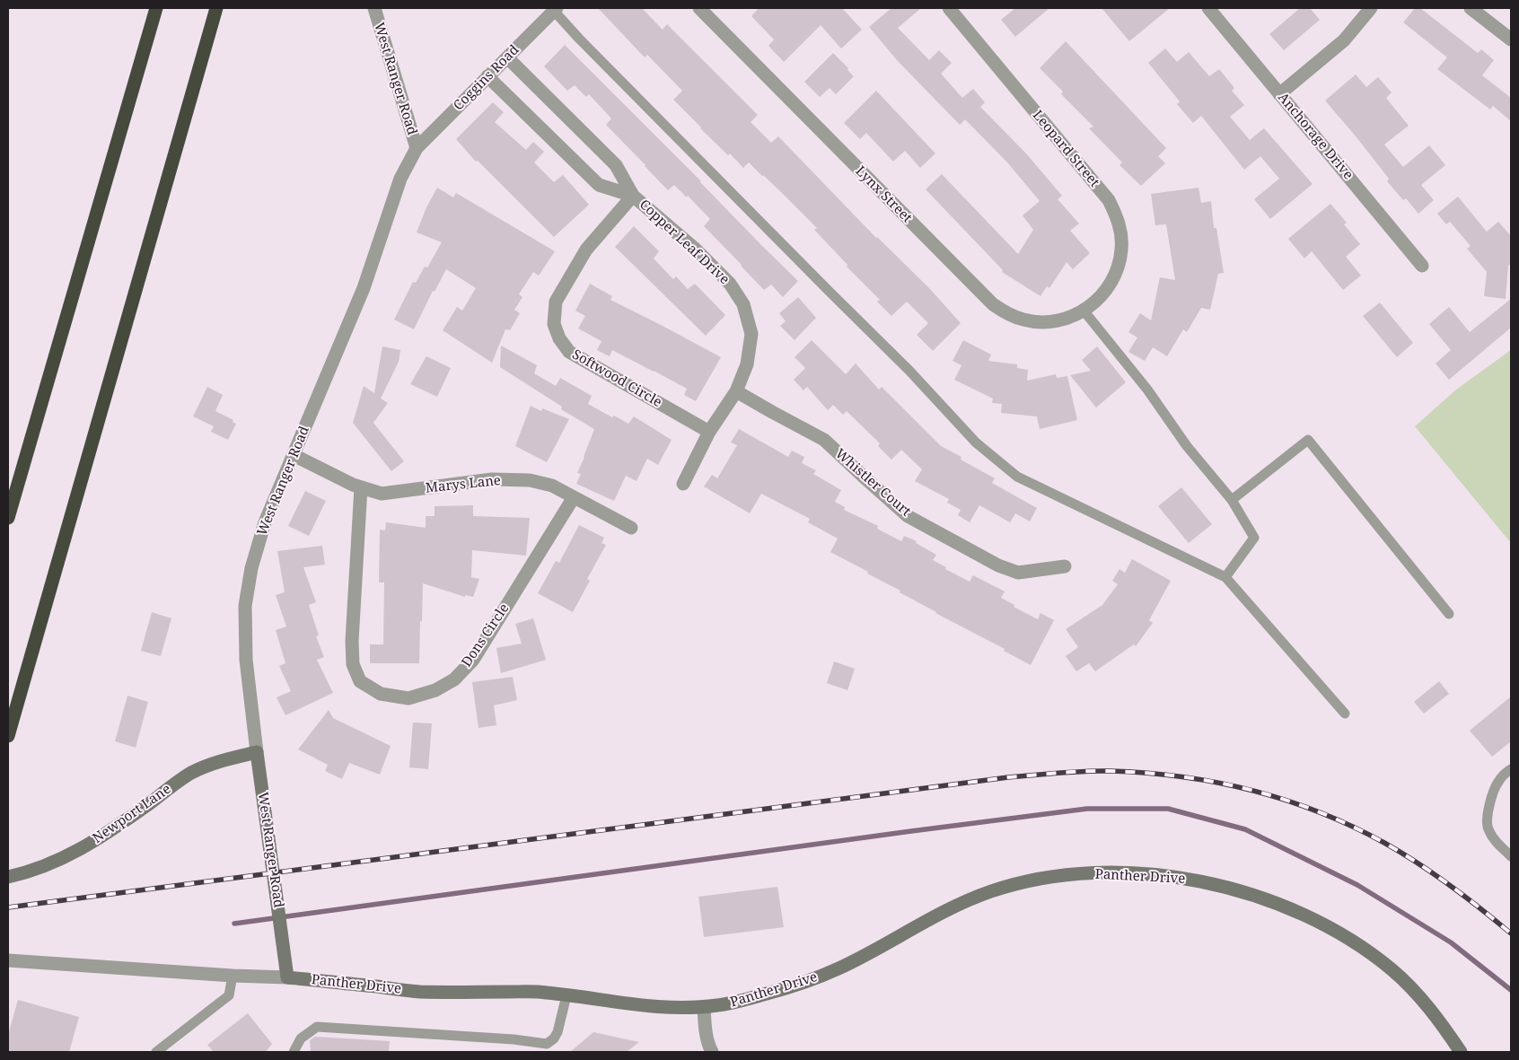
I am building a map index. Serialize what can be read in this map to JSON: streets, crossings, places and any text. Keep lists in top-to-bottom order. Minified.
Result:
{"streets":{"street":["Coggins Road","West Ranger Road","Anchorage Drive","Leopard Street","Lynx Street","Copper Leaf Drive","Softwood Circle","Whistler Court","Marys Lane","Dons Circle","Newport Lane","Panther Drive"]},"crossings":[["Coggins Road","West Ranger Road"],["Coggins Road","Copper Leaf Drive"],["West Ranger Road","Marys Lane"],["West Ranger Road","Newport Lane"],["West Ranger Road","Panther Drive"],["Leopard Street","Lynx Street"],["Copper Leaf Drive","Softwood Circle"],["Copper Leaf Drive","Whistler Court"],["Marys Lane","Dons Circle"]]}
